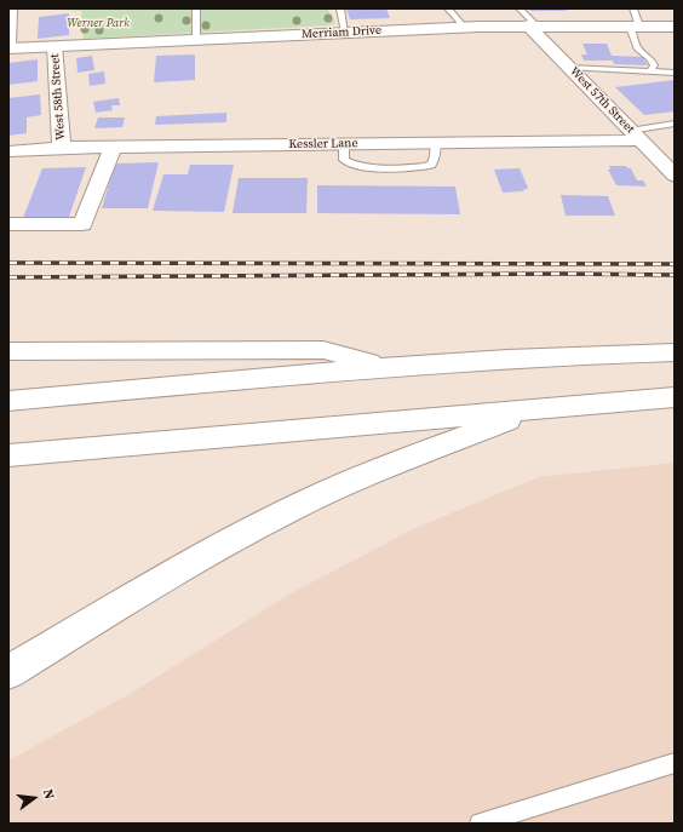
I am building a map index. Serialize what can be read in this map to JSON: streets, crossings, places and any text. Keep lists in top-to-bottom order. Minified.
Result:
{"streets":{"main road":["Merriam Drive"],"street":["West 58th Street","West 57th Street","Kessler Lane"]},"crossings":[["Merriam Drive","West 58th Street"],["Merriam Drive","West 57th Street"],["West 58th Street","Kessler Lane"],["West 57th Street","Kessler Lane"]],"parks":["Werner Park"],"north":"right"}
